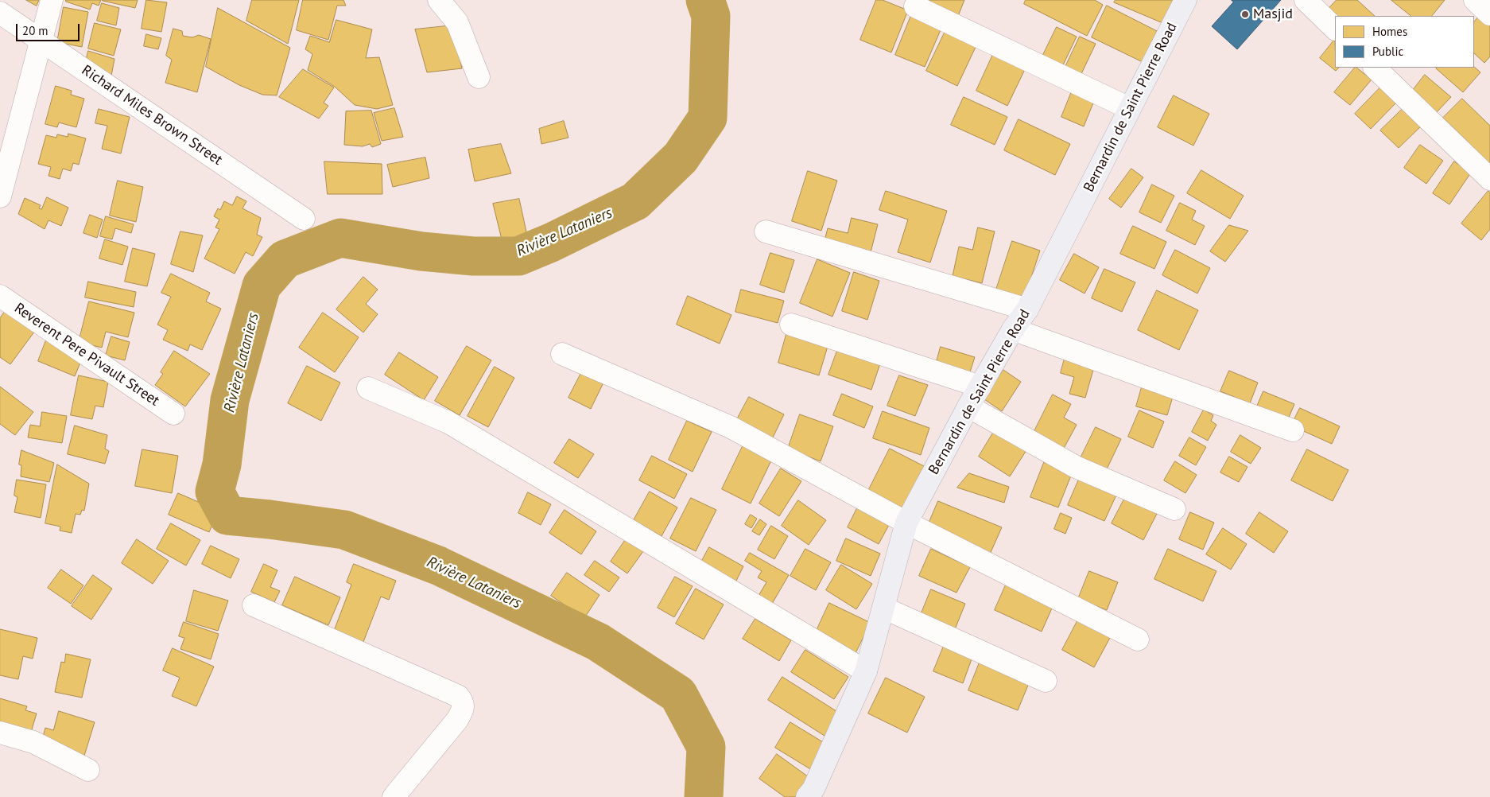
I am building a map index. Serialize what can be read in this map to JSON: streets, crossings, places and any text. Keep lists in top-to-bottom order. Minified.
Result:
{"streets":{"main road":["Bernardin de Saint Pierre Road"],"street":["Richard Miles Brown Street","Reverent Pere Pivault Street"]},"water":["Rivière Lataniers"],"places":["Masjid"],"legend":["Homes","Public"],"scale_bar":"20 m"}
